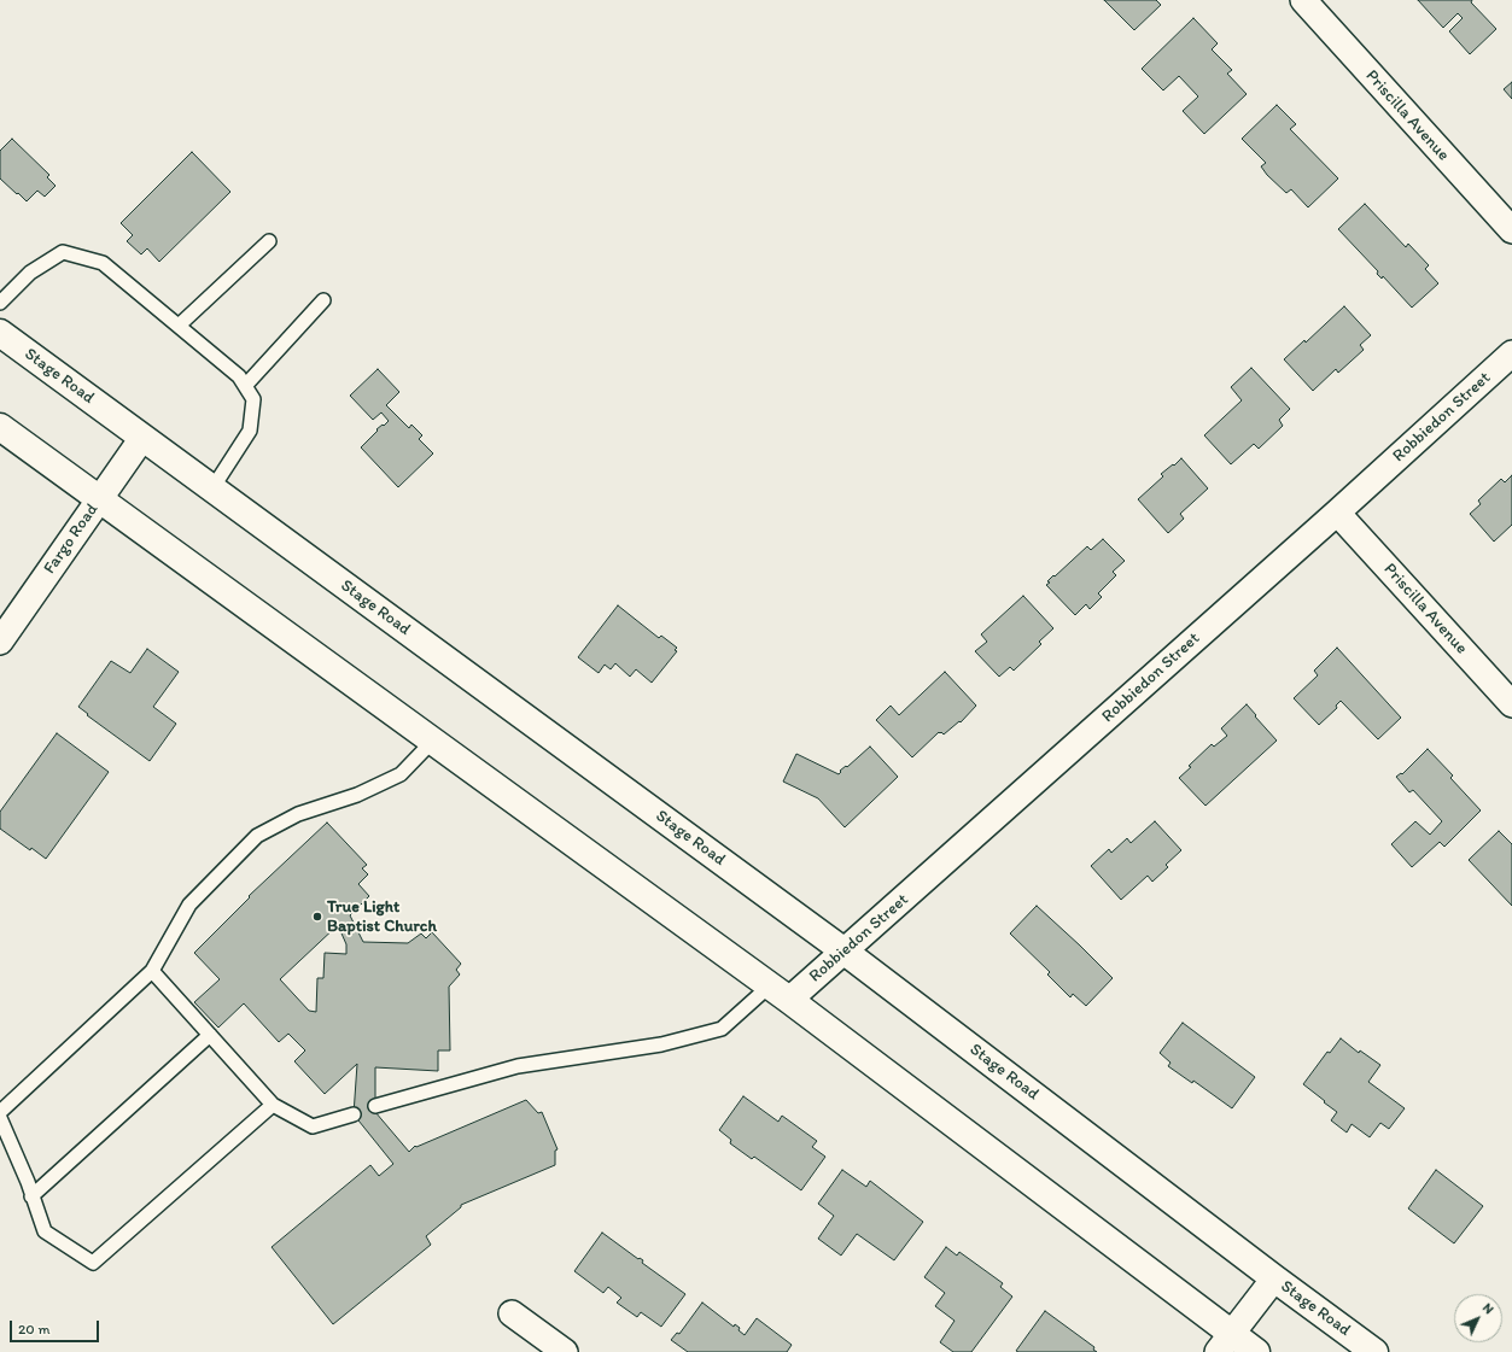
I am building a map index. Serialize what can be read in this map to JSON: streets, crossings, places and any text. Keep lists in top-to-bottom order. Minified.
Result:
{"streets":{"main road":["Stage Road"],"street":["Priscilla Avenue","Robbiedon Street","Fargo Road"]},"crossings":[["Priscilla Avenue","Robbiedon Street"],["Stage Road","Robbiedon Street"],["Stage Road","Fargo Road"]],"places":["True Light Baptist Church"],"scale_bar":"20 m","north":"top right"}
